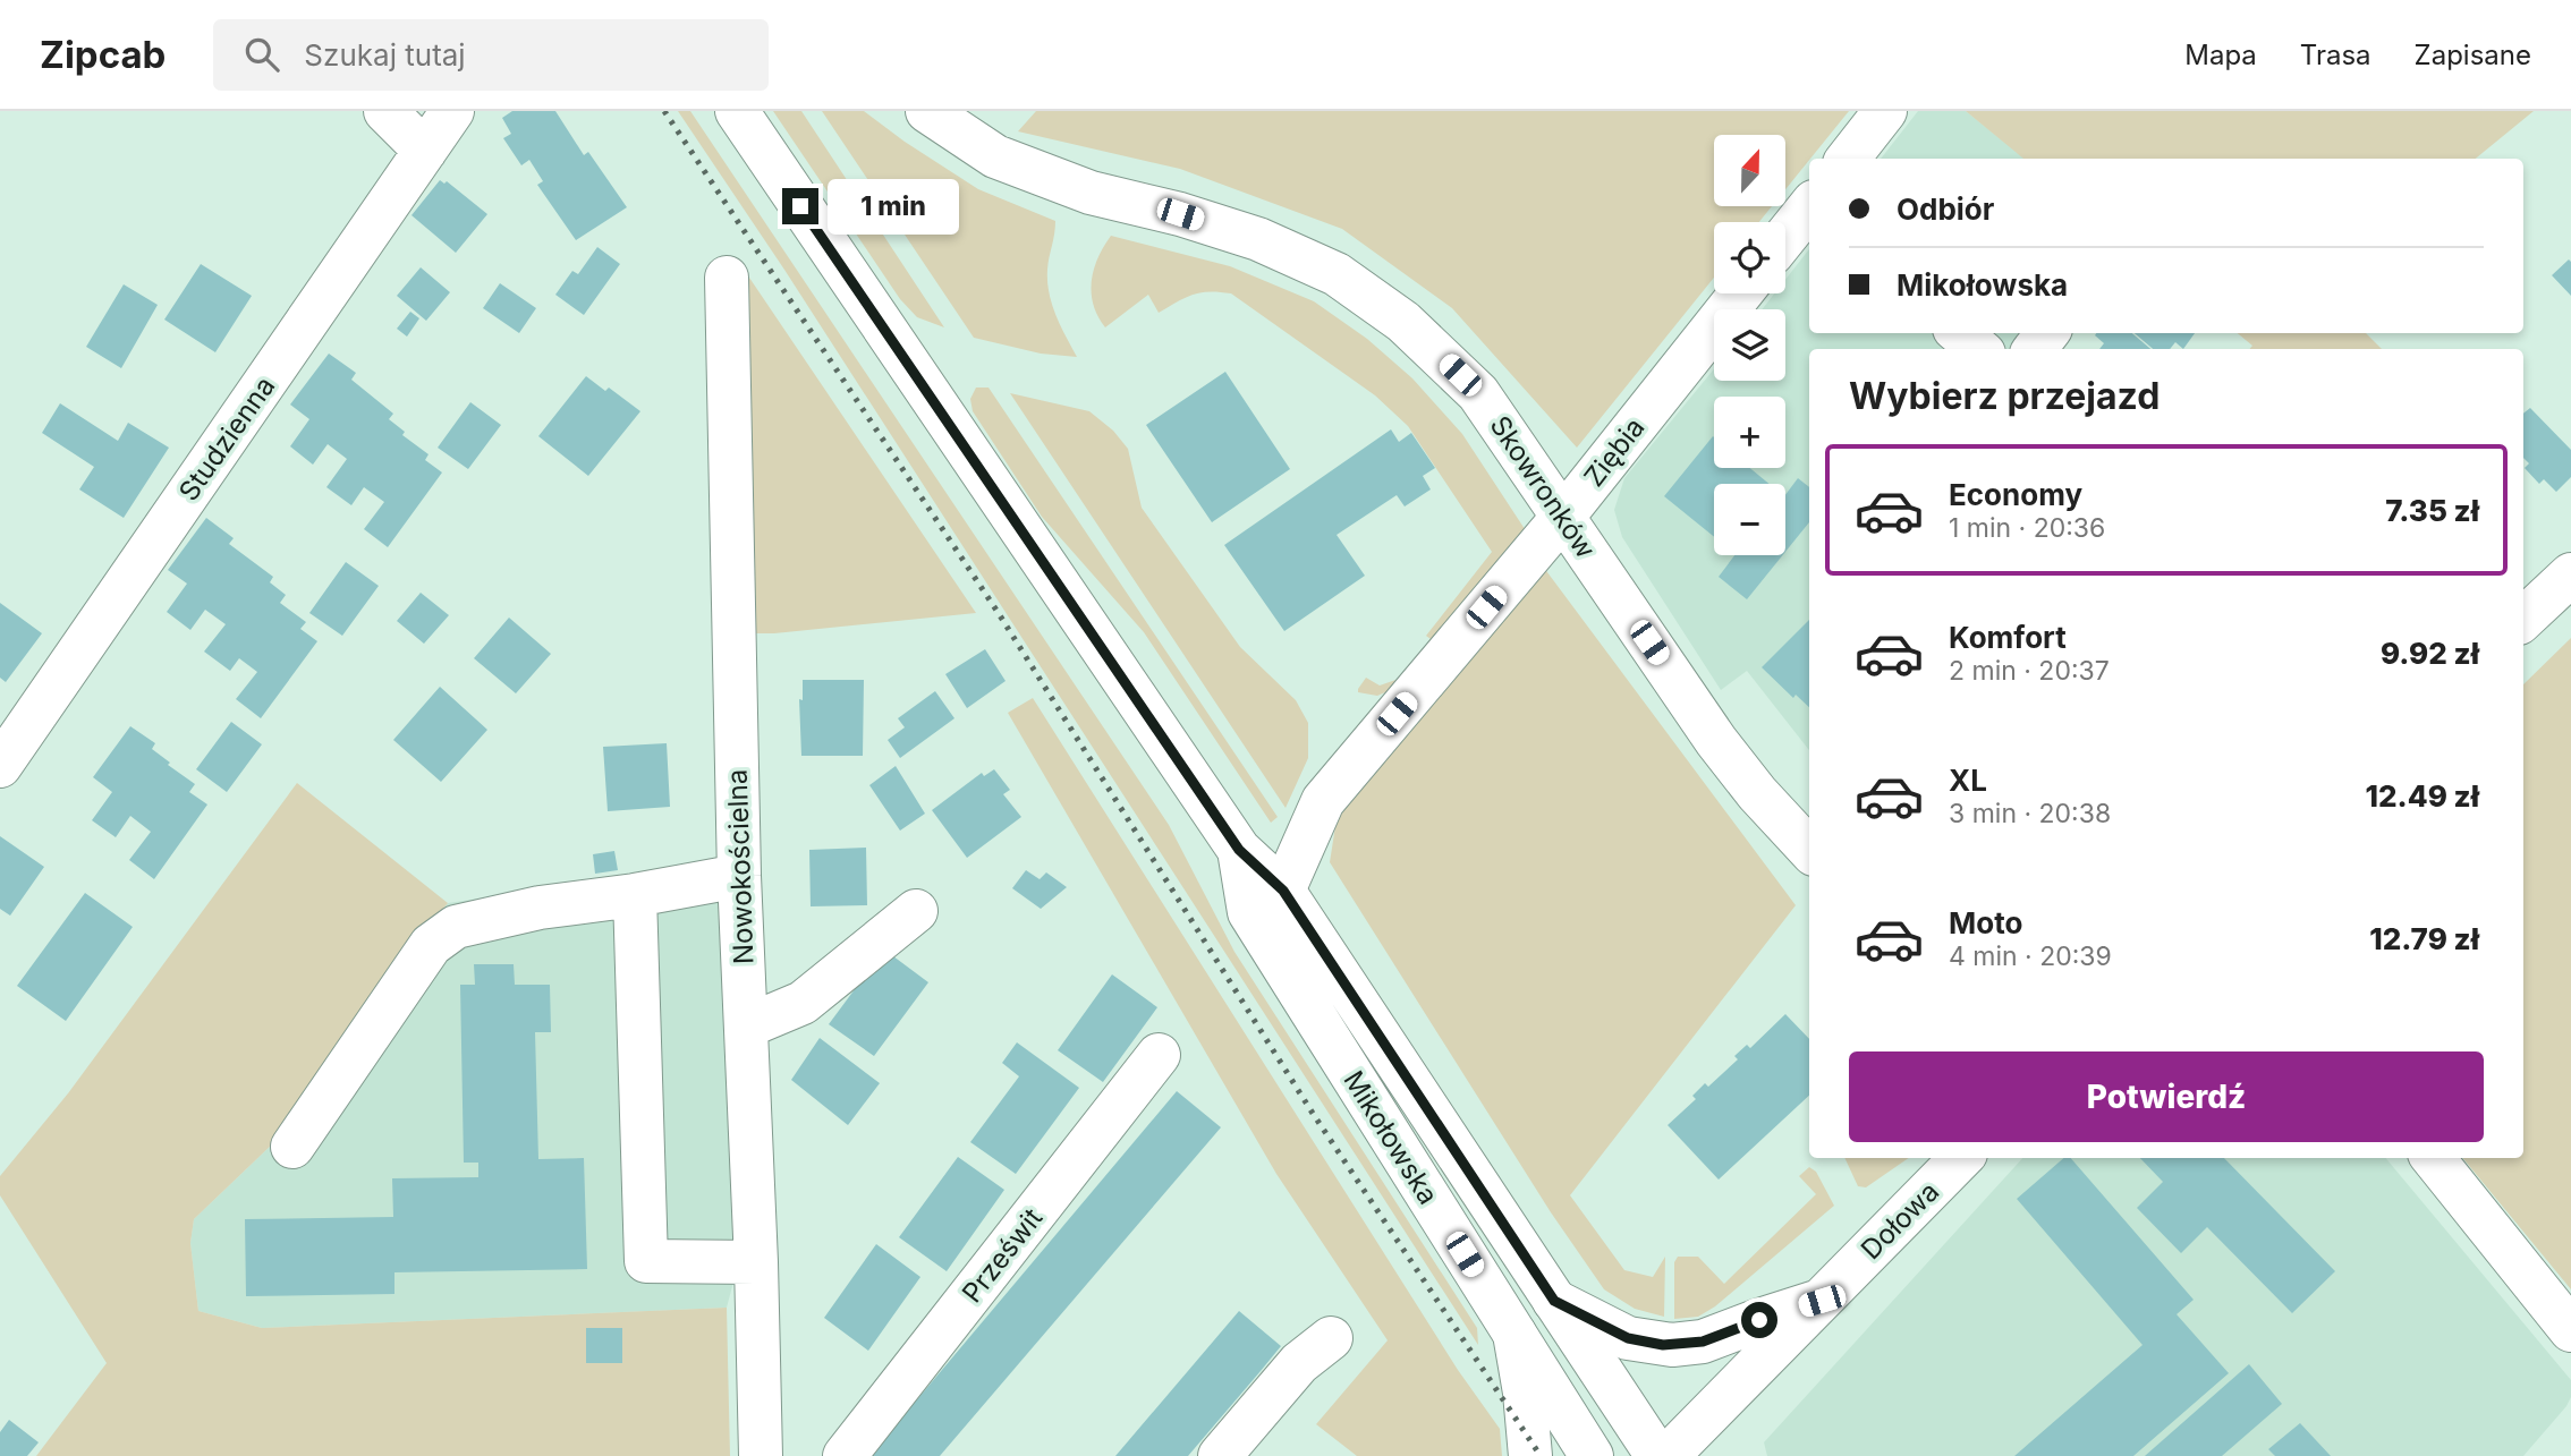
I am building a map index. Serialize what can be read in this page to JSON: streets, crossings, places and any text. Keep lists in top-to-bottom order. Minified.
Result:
{"streets":{"street":["Studzienna","Ziębia","Skowronków","Nowokościelna","Mikołowska","Dołowa","Prześwit"]},"crossings":[["Ziębia","Skowronków"],["Ziębia","Mikołowska"]],"north":"top","page":{"header":"Zipcab","search":"Szukaj tutaj","nav":["Mapa","Trasa","Zapisane"],"map_buttons":["+","−"],"banner":["Odbiór","Mikołowska"],"bubble":"1 min","heading":"Wybierz przejazd","list":[{"name":"Economy","note":"1 min · 20:36","value":"7.35 zł"},{"name":"Komfort","note":"2 min · 20:37","value":"9.92 zł"},{"name":"XL","note":"3 min · 20:38","value":"12.49 zł"},{"name":"Moto","note":"4 min · 20:39","value":"12.79 zł"}],"buttons":"Potwierdź"}}
